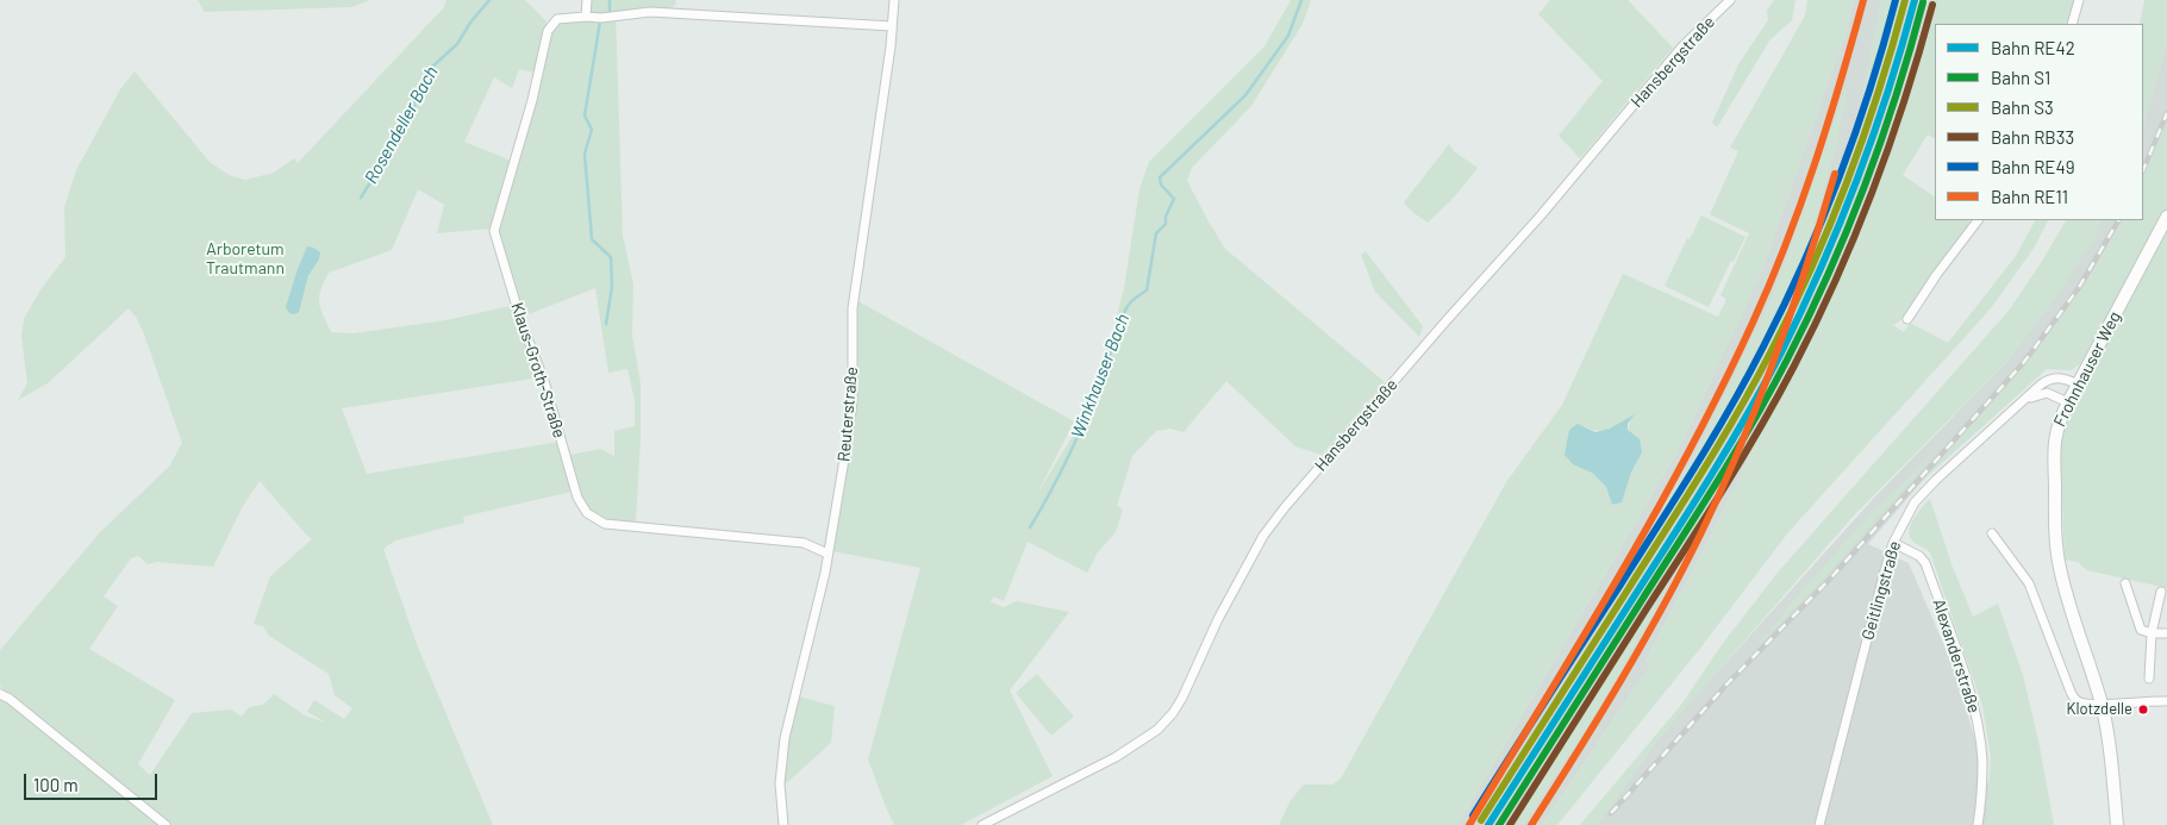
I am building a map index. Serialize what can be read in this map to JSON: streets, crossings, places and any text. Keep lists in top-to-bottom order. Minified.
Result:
{"streets":{"main road":["Frohnhauser Weg"],"street":["Hansbergstraße","Klaus-Groth-Straße","Reuterstraße","Geitlingstraße","Alexanderstraße"]},"crossings":[["Frohnhauser Weg","Geitlingstraße"],["Klaus-Groth-Straße","Reuterstraße"],["Geitlingstraße","Alexanderstraße"]],"water":["Rosendeller Bach","Winkhauser Bach"],"parks":["Arboretum Trautmann"],"places":["Klotzdelle"],"lines":["rail line RE42","rail line S3","rail line RE49","rail line RE11","rail line S1","rail line RB33"],"legend":["Bahn RE42","Bahn S1","Bahn S3","Bahn RB33","Bahn RE49","Bahn RE11"],"scale_bar":"100 m"}
